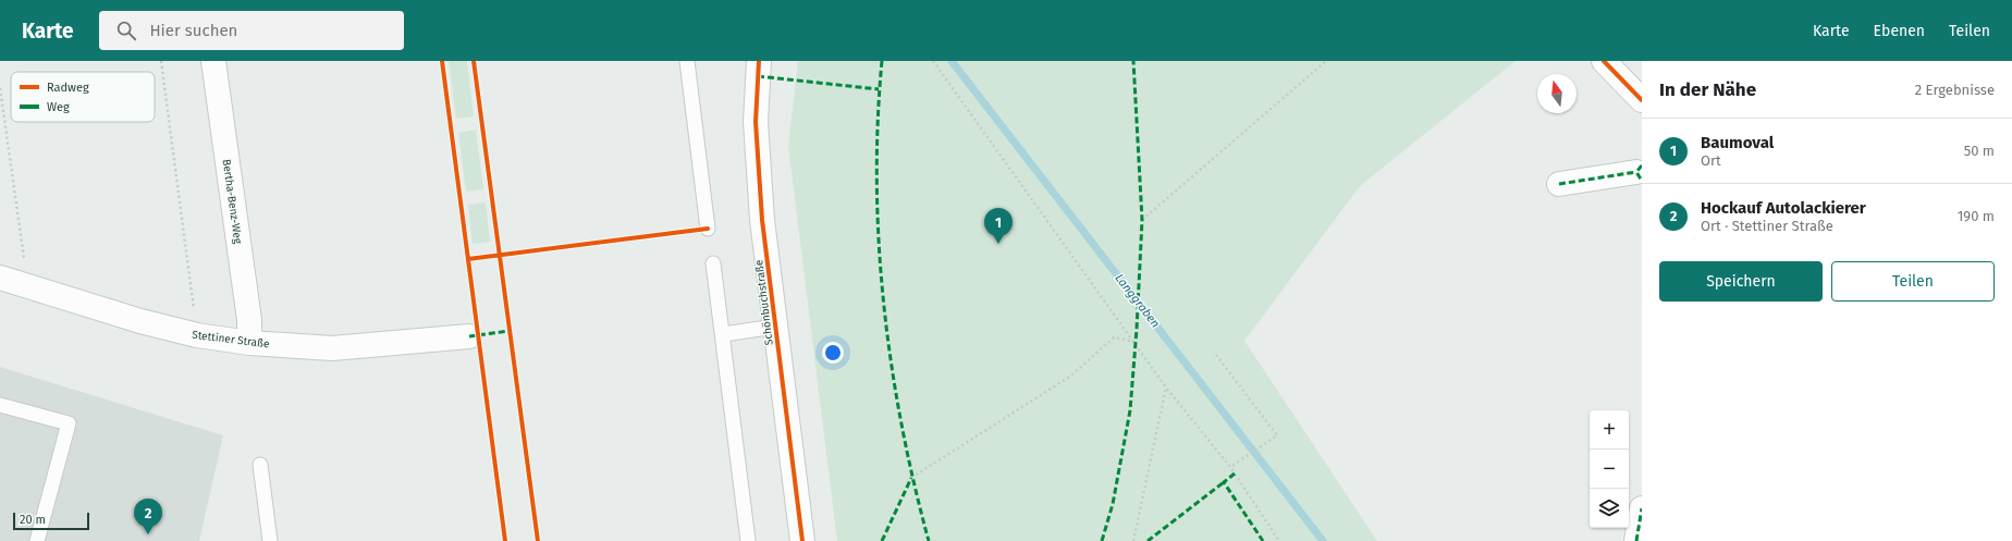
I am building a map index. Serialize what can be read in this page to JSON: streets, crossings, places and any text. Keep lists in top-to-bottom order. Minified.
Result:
{"streets":{"street":["Bertha-Benz-Weg","Schönbuchstraße","Stettiner Straße"]},"crossings":[["Bertha-Benz-Weg","Stettiner Straße"]],"water":["Langgraben"],"legend":["Radweg","Weg"],"scale_bar":"20 m","north":"top","page":{"header":"Karte","search":"Hier suchen","nav":["Karte","Ebenen","Teilen"],"heading":["In der Nähe","2 Ergebnisse"],"list":[{"mark":"1","name":"Baumoval","note":"Ort","value":"50 m"},{"mark":"2","name":"Hockauf Autolackierer","note":"Ort · Stettiner Straße","value":"190 m"}],"pins":["1","2"],"buttons":["Speichern","Teilen"],"map_buttons":["+","−"],"scale":"20 m"}}
